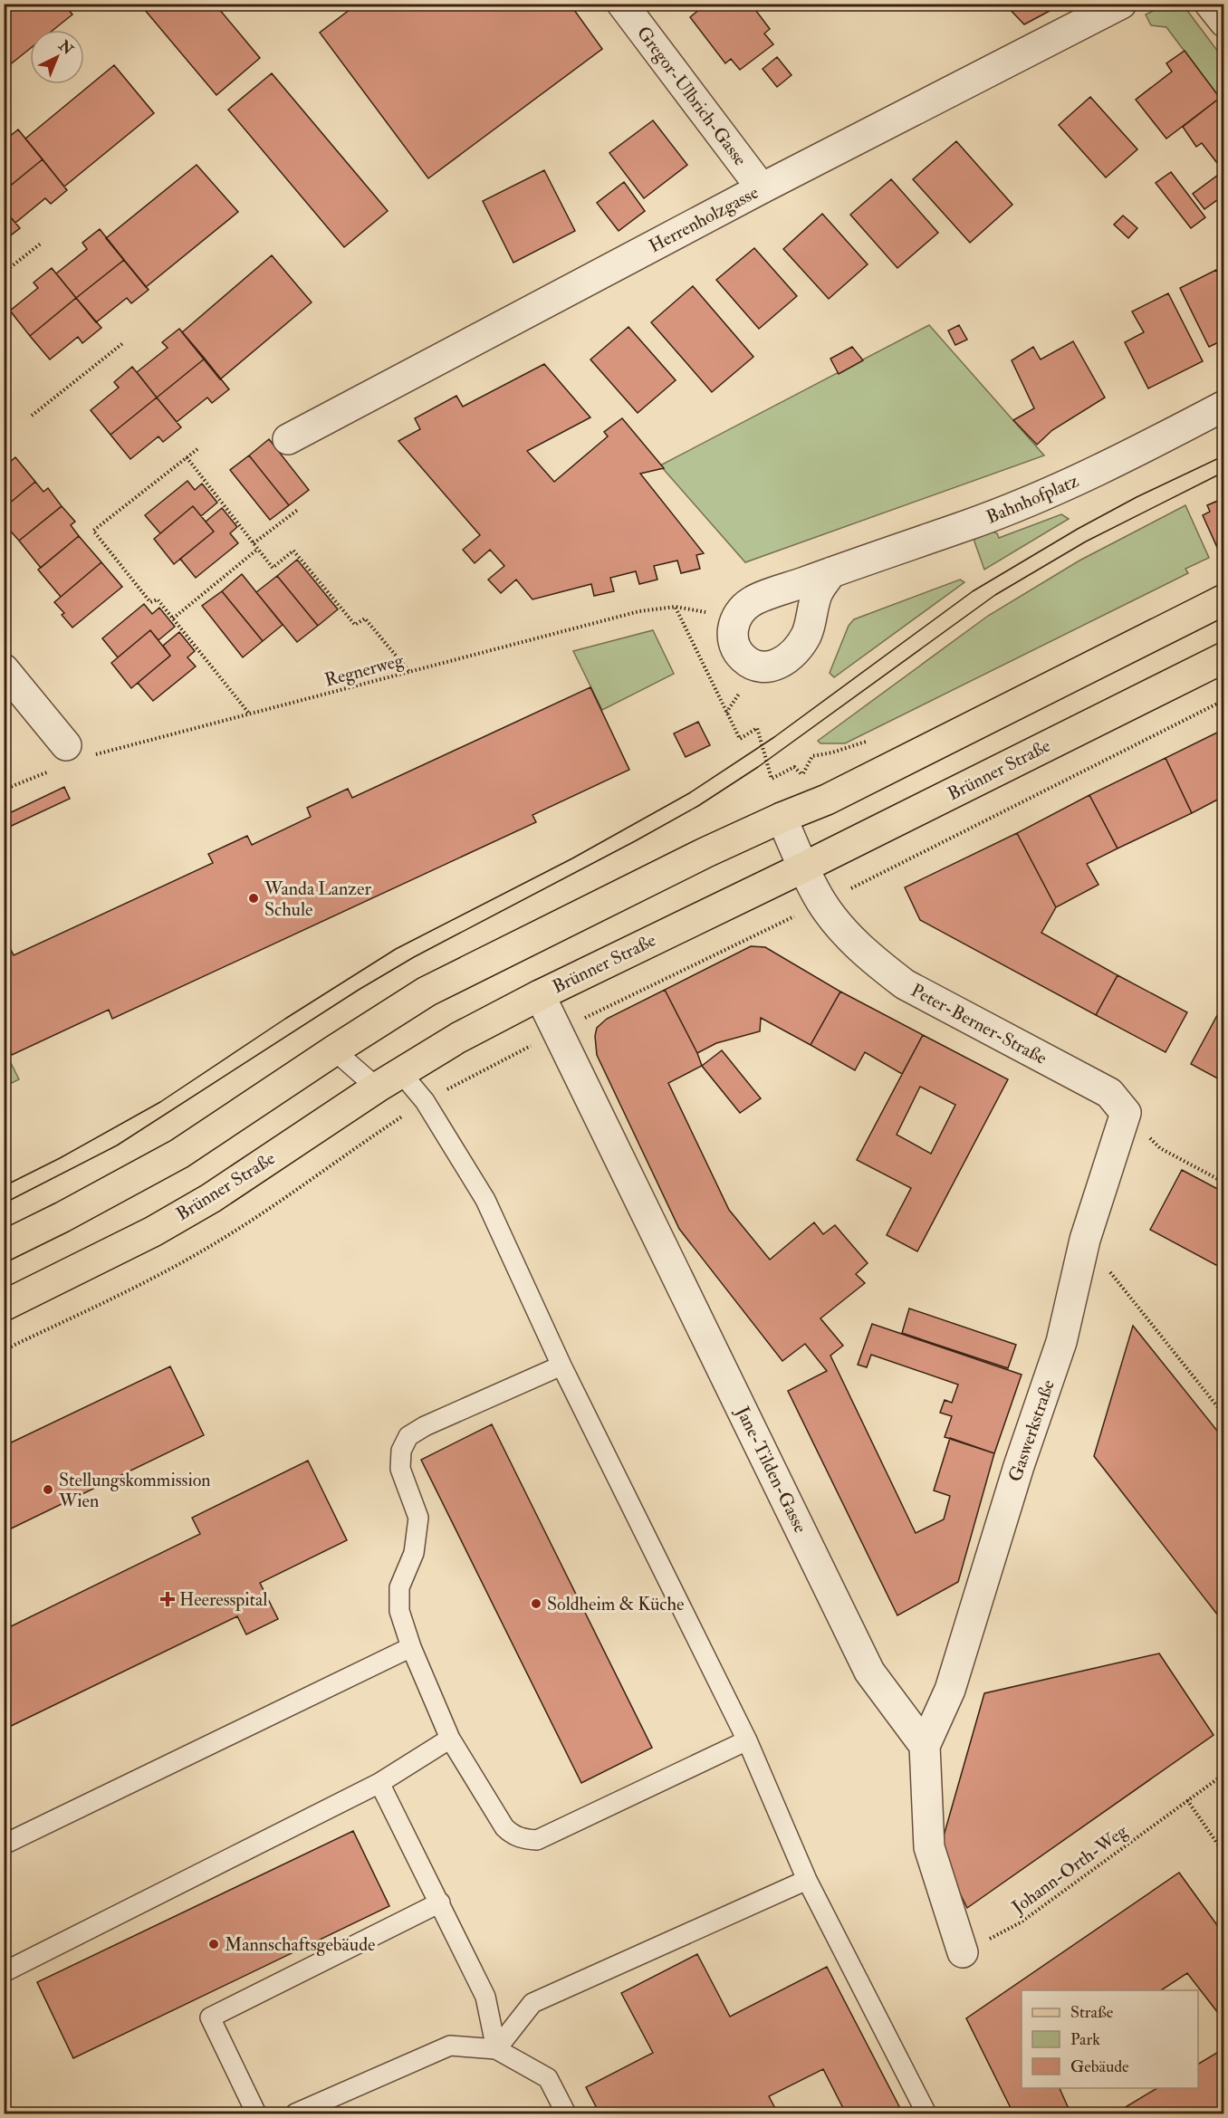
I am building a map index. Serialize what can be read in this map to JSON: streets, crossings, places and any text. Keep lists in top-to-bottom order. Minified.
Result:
{"streets":{"main road":["Brünner Straße"],"street":["Gregor-Ulbrich-Gasse","Herrenholzgasse","Bahnhofplatz","Peter-Berner-Straße","Gaswerkstraße","Jane-Tilden-Gasse"],"path":["Regnerweg","Johann-Orth-Weg"]},"crossings":[["Gregor-Ulbrich-Gasse","Herrenholzgasse"],["Bahnhofplatz","Regnerweg"],["Brünner Straße","Peter-Berner-Straße"],["Brünner Straße","Jane-Tilden-Gasse"],["Peter-Berner-Straße","Gaswerkstraße"],["Gaswerkstraße","Jane-Tilden-Gasse"]],"places":{"other":["Wanda Lanzer Schule","Stellungskommission Wien","Soldheim & Küche","Mannschaftsgebäude"],"health":["Heeresspital"]},"legend":["Straße","Park","Gebäude"],"north":"top right"}
